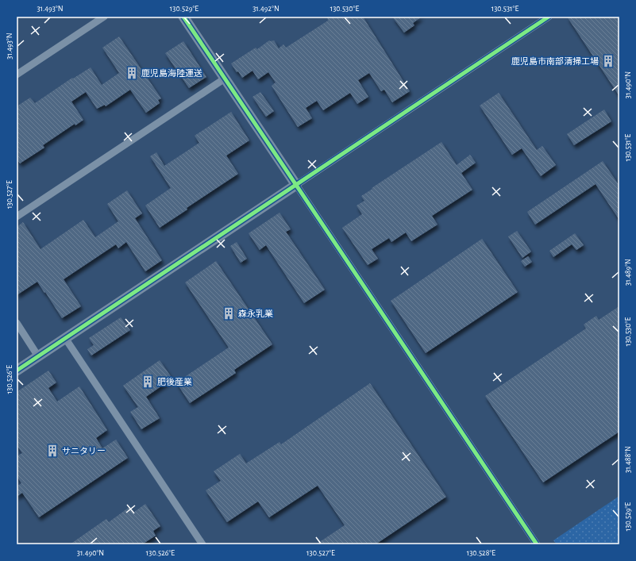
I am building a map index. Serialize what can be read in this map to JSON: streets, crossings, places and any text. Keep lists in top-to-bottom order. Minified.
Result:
{"places":{"building":["鹿児島市南部清掃工場","鹿児島海陸運送","森永乳業","肥後産業","サニタリー"]},"coordinates":["31.493°N","130.529°E","31.492°N","130.530°E","130.531°E","31.490°N","130.527°E","31.489°N","130.526°E","31.488°N","130.528°E"]}
